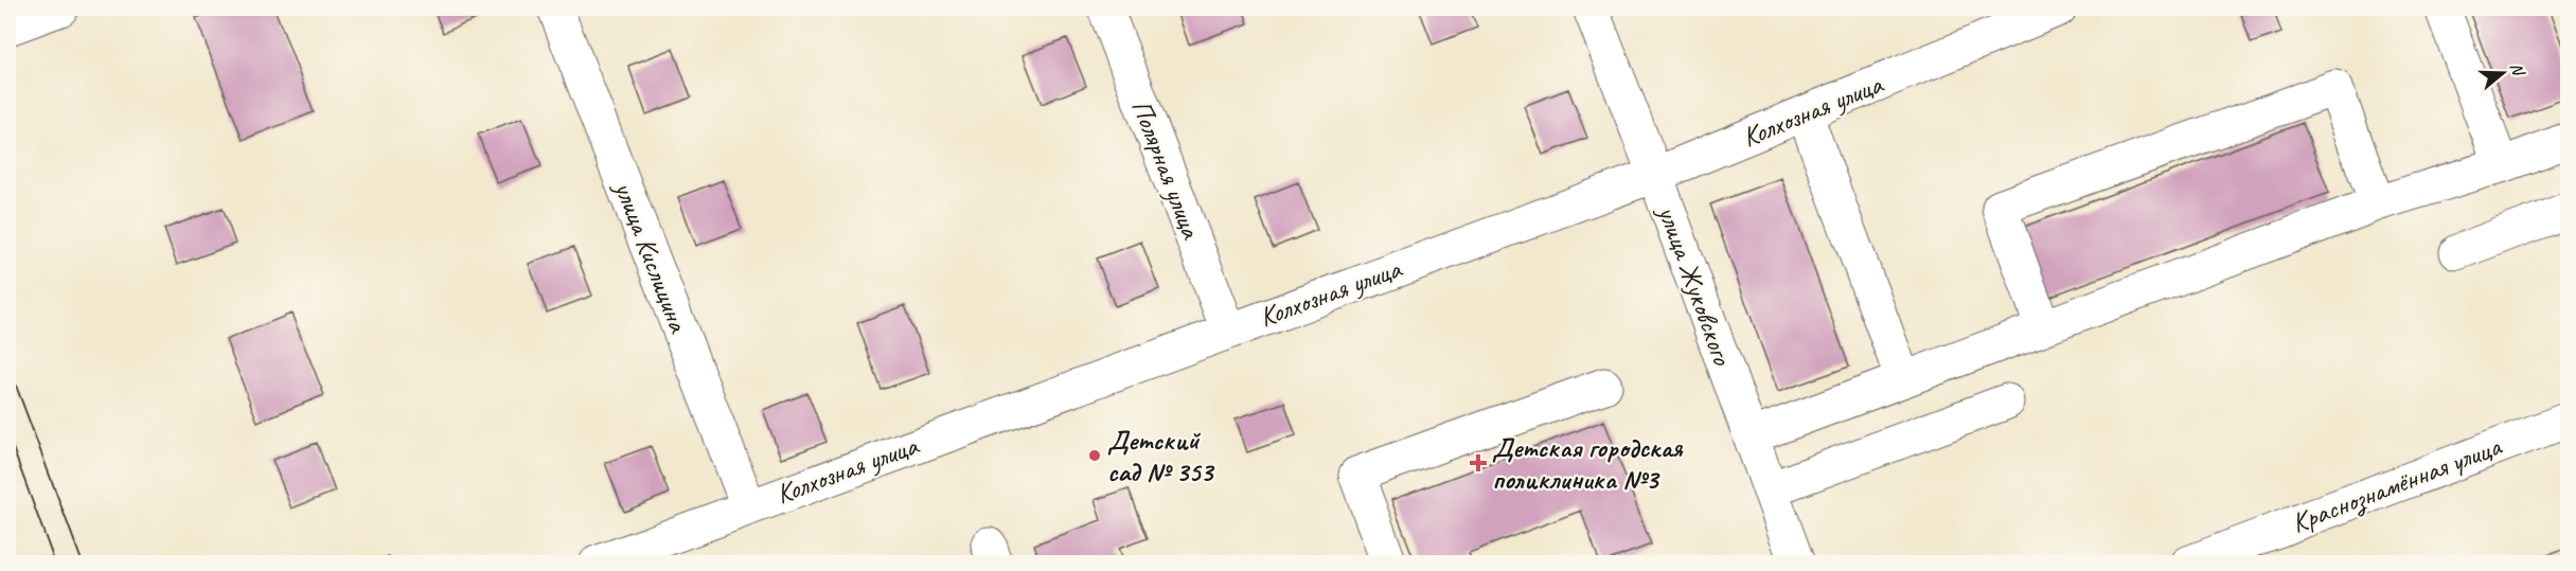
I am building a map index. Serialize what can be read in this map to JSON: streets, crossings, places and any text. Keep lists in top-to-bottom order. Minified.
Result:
{"streets":{"street":["Колхозная улица","Полярная улица","улица Кислицина","улица Жуковского","Краснознамённая улица"]},"crossings":[["Колхозная улица","Полярная улица"],["Колхозная улица","улица Кислицина"],["Колхозная улица","улица Жуковского"]],"places":{"other":["Детский сад № 353"],"health":["Детская городская поликлиника №3"]},"north":"right"}
